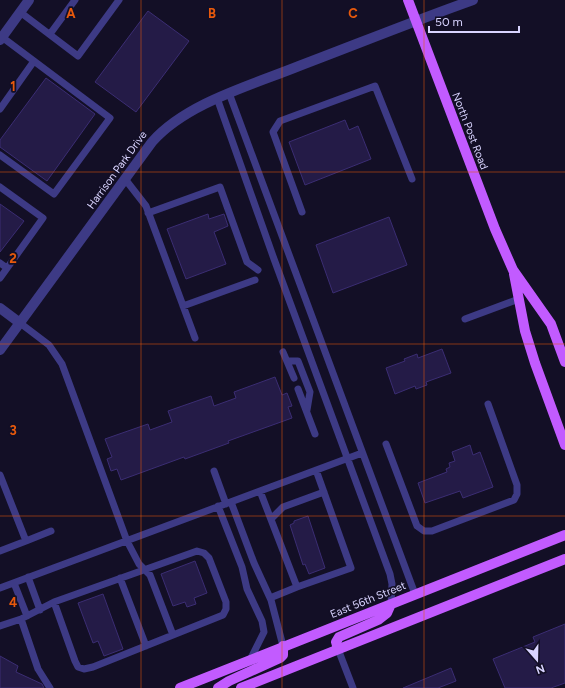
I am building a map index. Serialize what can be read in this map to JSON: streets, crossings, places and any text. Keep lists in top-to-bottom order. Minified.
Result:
{"streets":{"main road":["North Post Road","East 56th Street"],"street":["Harrison Park Drive"]},"crossings":[["North Post Road","Harrison Park Drive"]],"scale_bar":"50 m","north":"bottom","grid":{"columns":["A","B","C"],"rows":["1","2","3","4"]}}
